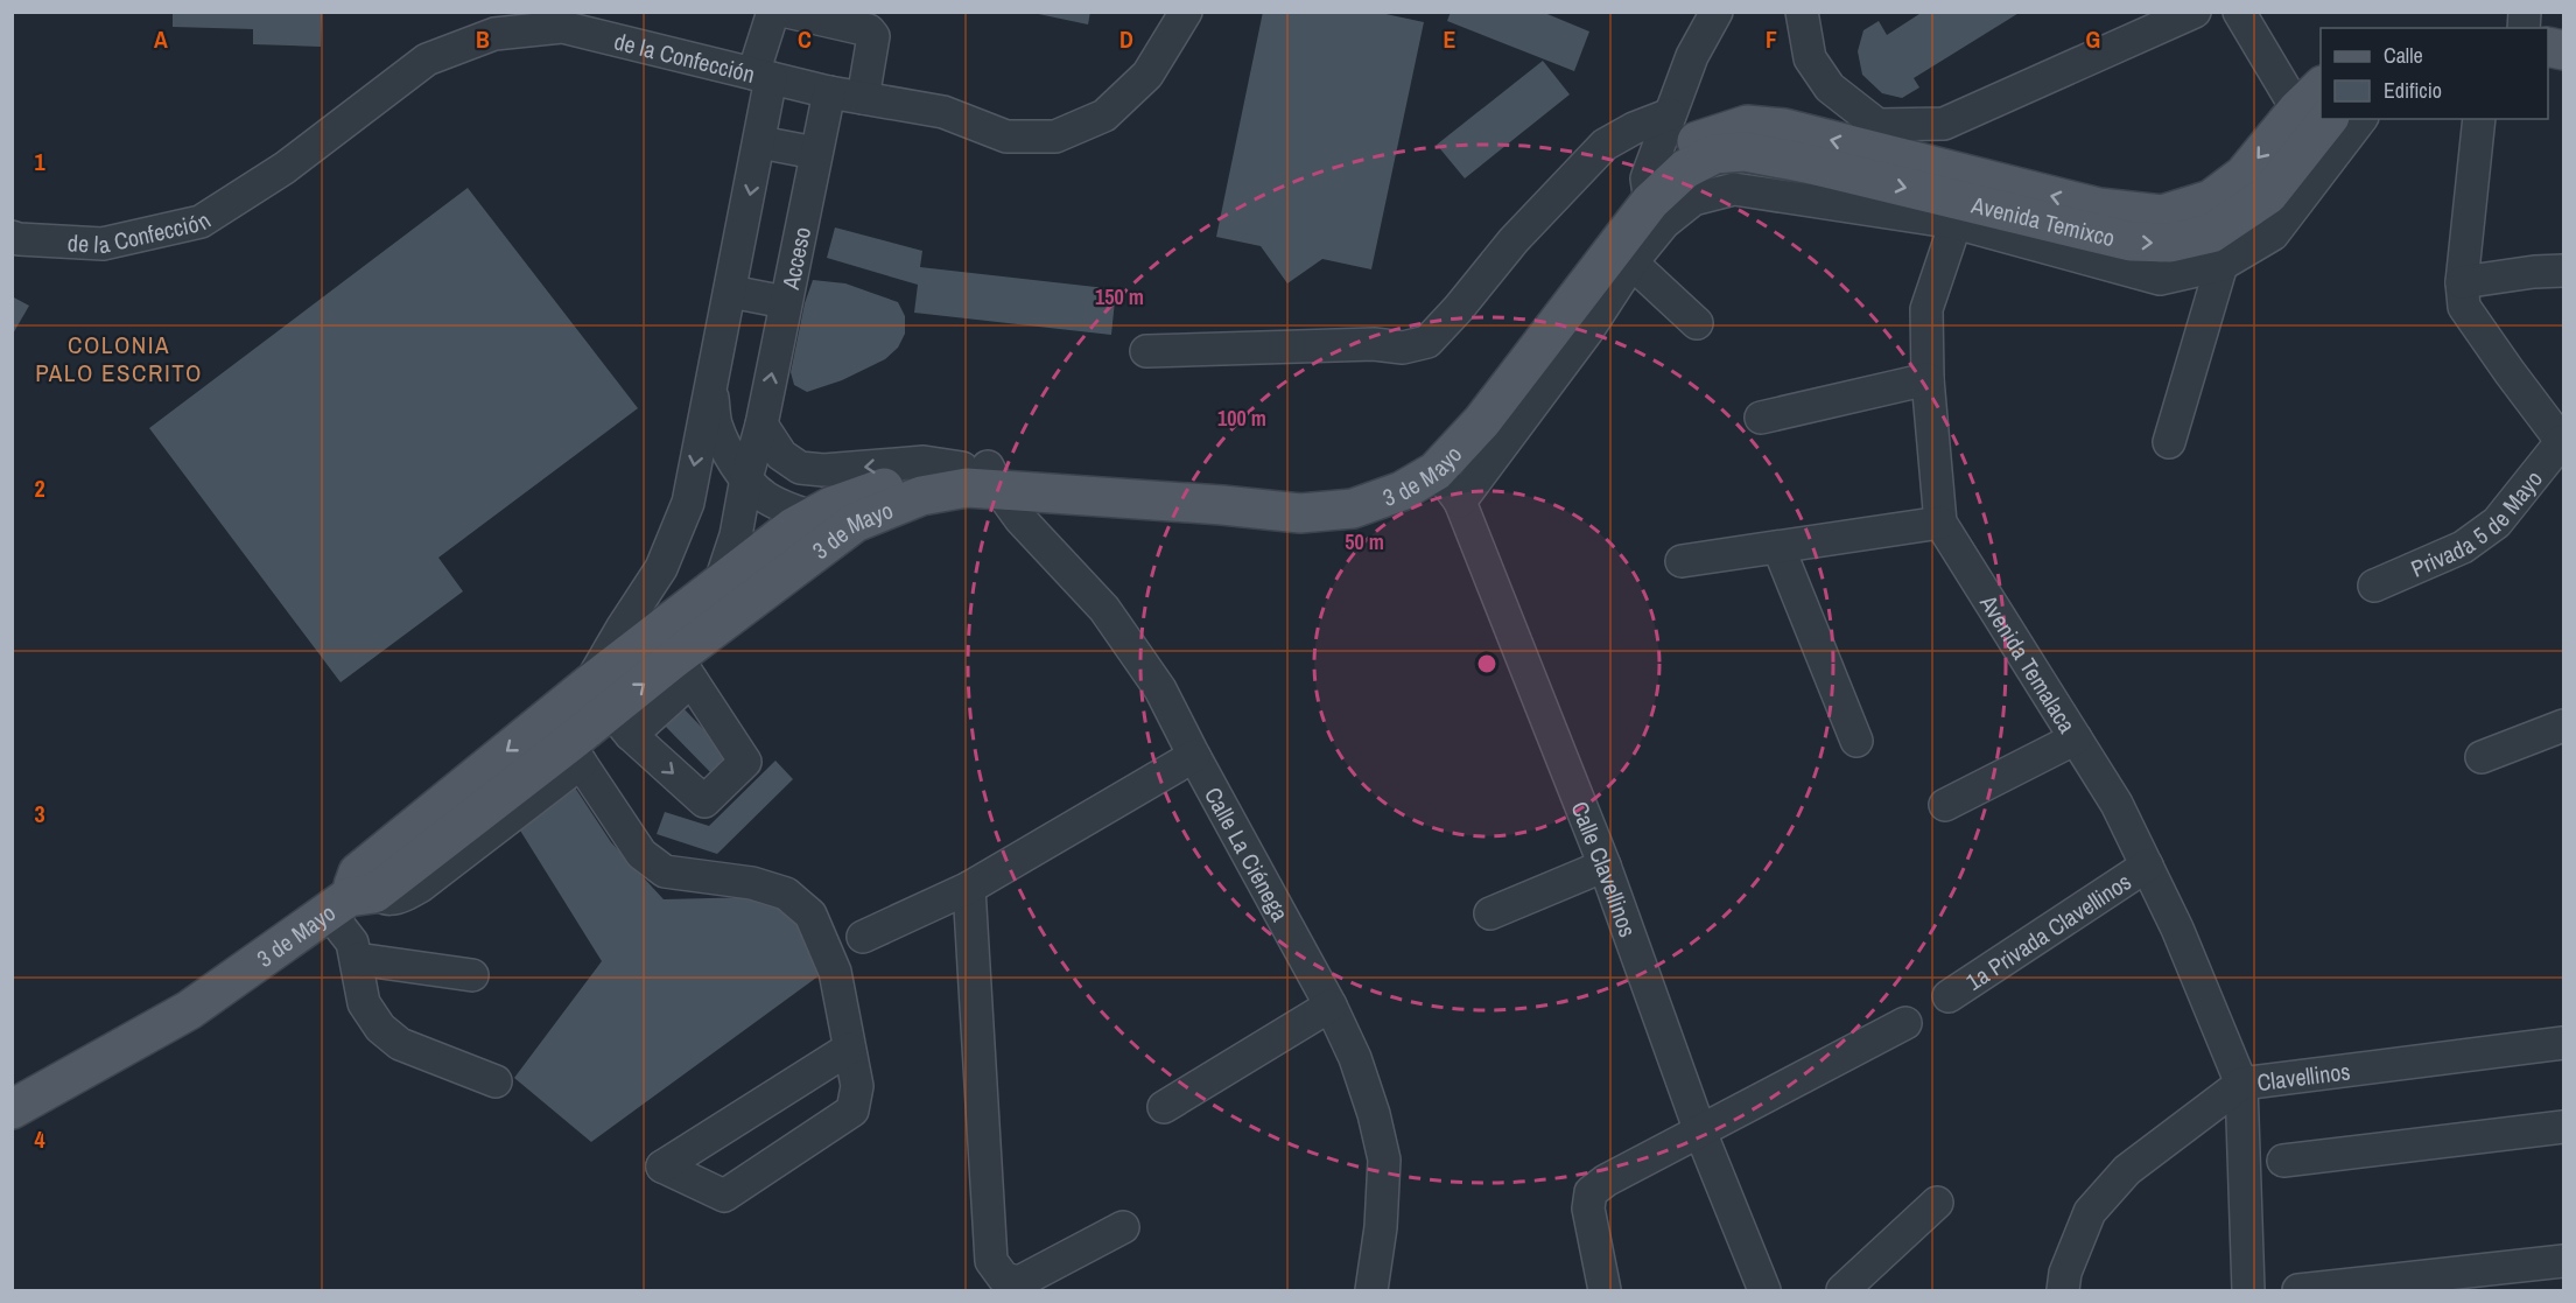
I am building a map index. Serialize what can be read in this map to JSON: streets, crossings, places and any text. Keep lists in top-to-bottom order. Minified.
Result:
{"streets":{"main road":["Avenida Temixco","3 de Mayo"],"street":["de la Confección","Acceso","Privada 5 de Mayo","Avenida Temalaca","Calle La Ciénega","Calle Clavellinos","1a Privada Clavellinos","Clavellinos"]},"crossings":[["de la Confección","Acceso"],["Avenida Temixco","3 de Mayo"],["Acceso","3 de Mayo"],["3 de Mayo","Calle La Ciénega"],["3 de Mayo","Calle Clavellinos"],["Avenida Temalaca","1a Privada Clavellinos"],["Avenida Temalaca","Clavellinos"]],"one_way":["Avenida Temixco"],"districts":["COLONIA PALO ESCRITO"],"legend":["Calle","Edificio"],"grid":{"columns":["A","B","C","D","E","F","G"],"rows":["1","2","3","4"]},"rings":["150 m","100 m","50 m"]}
